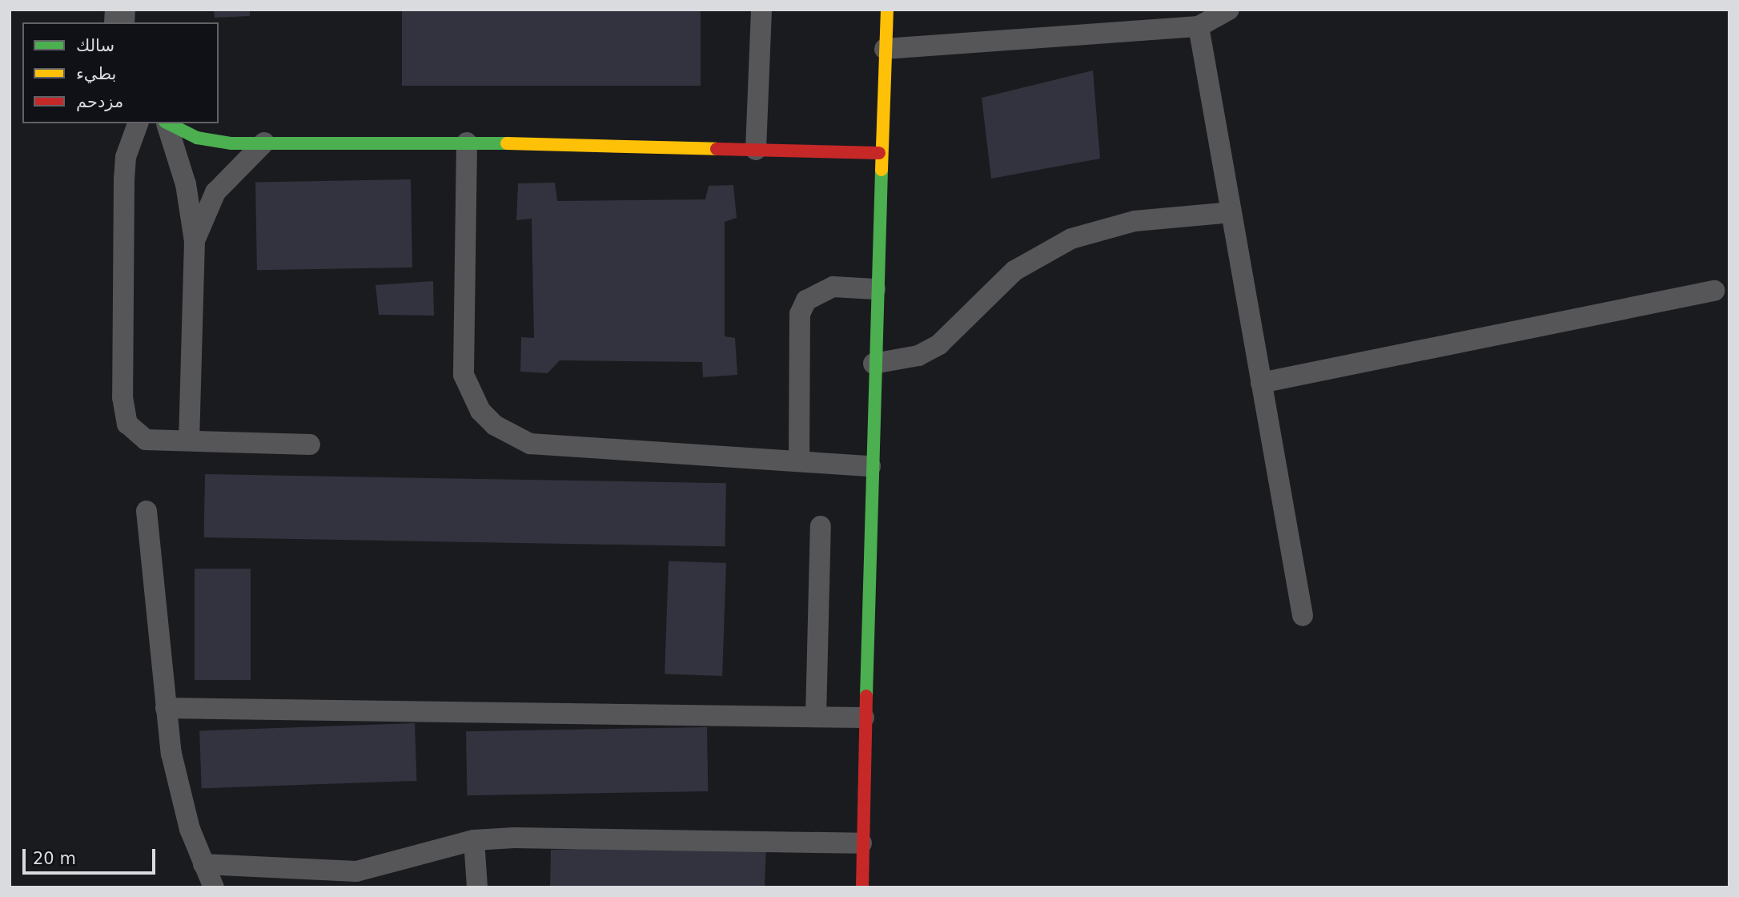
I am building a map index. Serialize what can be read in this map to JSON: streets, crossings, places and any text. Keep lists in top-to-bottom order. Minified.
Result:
{"legend":["سالك","بطيء","مزدحم"],"scale_bar":"20 m"}
